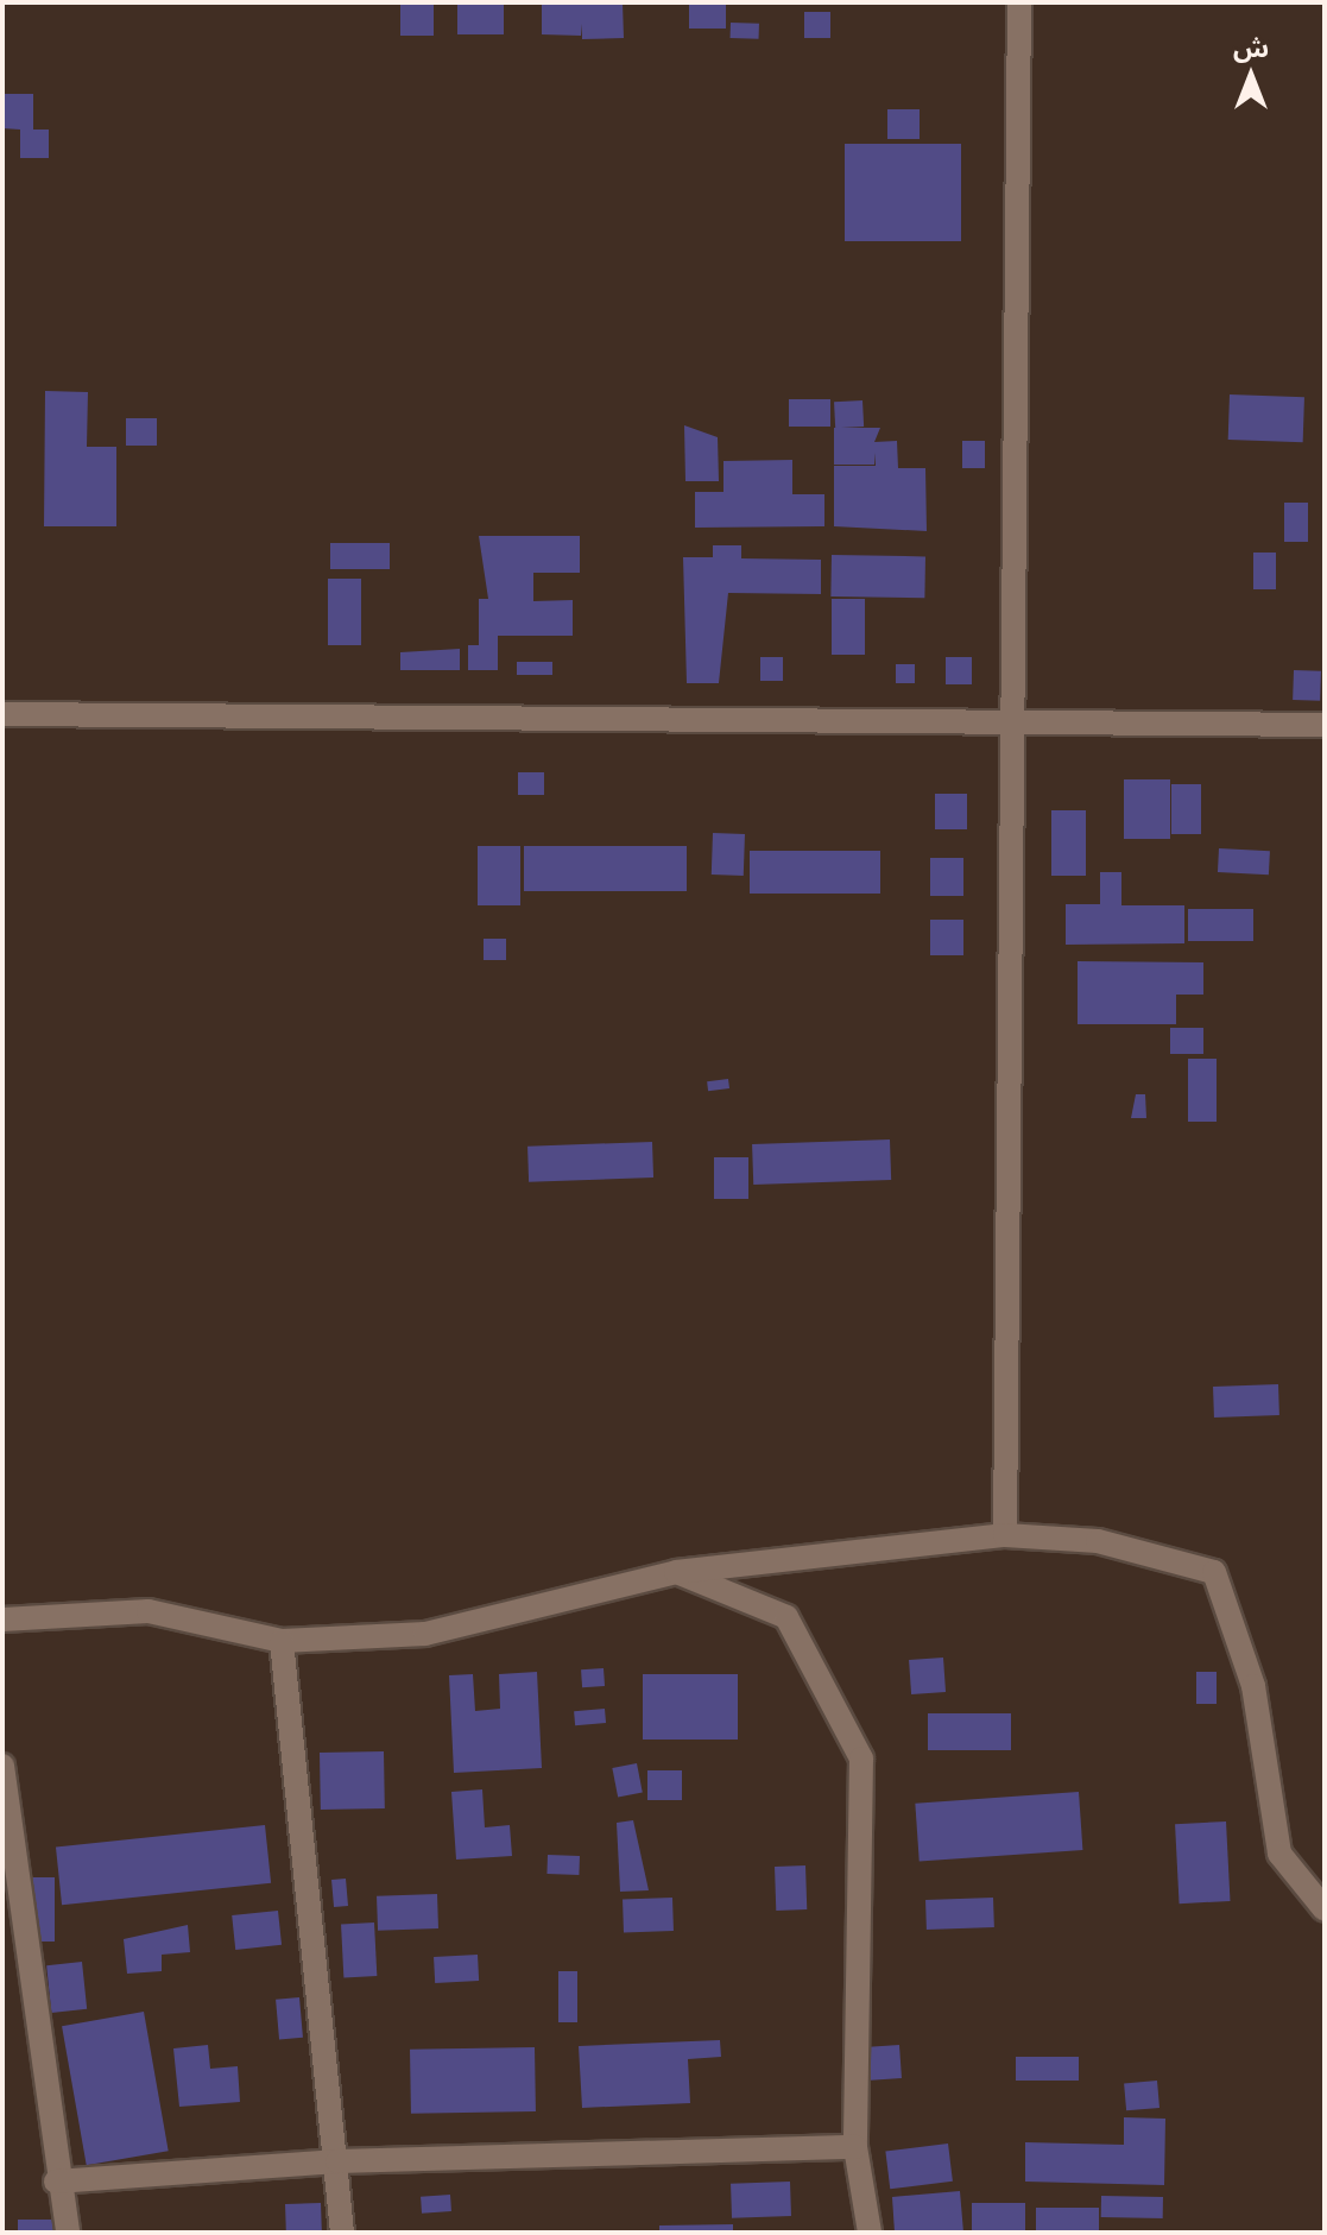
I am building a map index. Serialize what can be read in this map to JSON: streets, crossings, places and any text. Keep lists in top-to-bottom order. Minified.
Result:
{"north":"top"}
